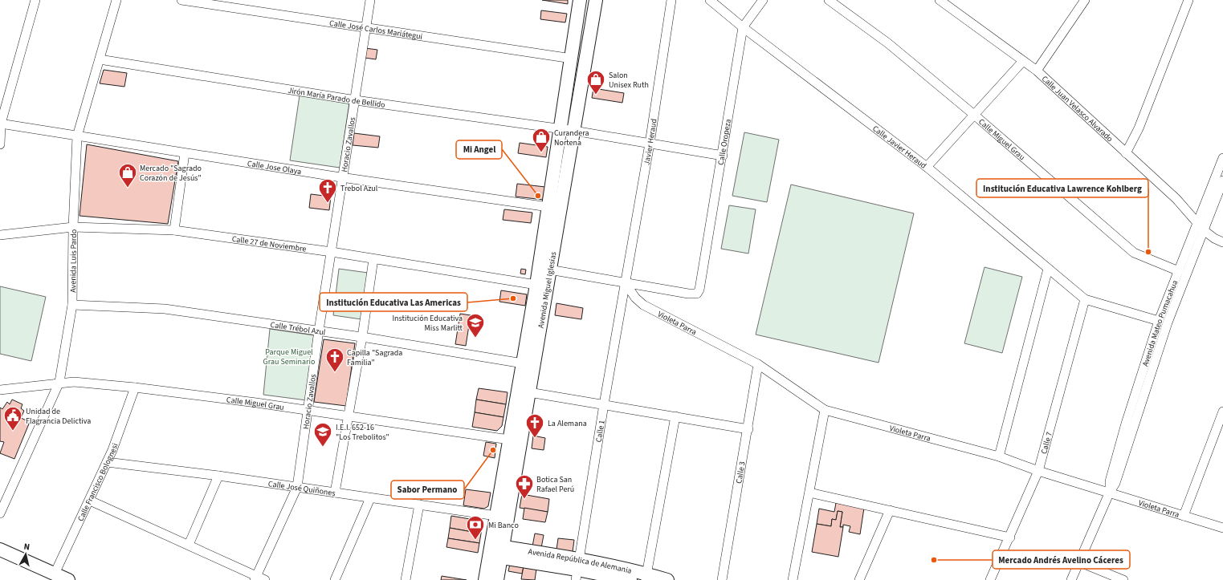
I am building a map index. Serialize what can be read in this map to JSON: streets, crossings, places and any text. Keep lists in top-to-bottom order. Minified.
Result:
{"streets":{"main road":["Avenida Miguel Iglesias","Avenida República de Alemania"],"street":["Calle José Carlos Mariátegui","Jirón María Parado de Bellido","Calle Juan Velasco Alvarado","Calle Miguel Grau","Javier Heraud","Calle Oropeza","Horacio Zavallos","Calle Javier Heraud","Calle Jose Olaya","Calle 27 de Noviembre","Avenida Luis Pardo","Violeta Parra","Avenida Mateo Pumacahua","Calle Trébol Azul","Calle 1","Calle 7","Calle 3","Calle Francisco Bolognesi","Calle José Quiñones"]},"crossings":[["Calle José Carlos Mariátegui","Horacio Zavallos"],["Calle José Carlos Mariátegui","Avenida Miguel Iglesias"],["Jirón María Parado de Bellido","Javier Heraud"],["Jirón María Parado de Bellido","Calle Oropeza"],["Jirón María Parado de Bellido","Horacio Zavallos"],["Jirón María Parado de Bellido","Avenida Luis Pardo"],["Jirón María Parado de Bellido","Avenida Miguel Iglesias"],["Calle Juan Velasco Alvarado","Avenida Mateo Pumacahua"],["Calle Miguel Grau","Horacio Zavallos"],["Calle Miguel Grau","Avenida Luis Pardo"],["Calle Miguel Grau","Avenida Miguel Iglesias"],["Calle Miguel Grau","Avenida Mateo Pumacahua"],["Calle Miguel Grau","Calle Francisco Bolognesi"],["Javier Heraud","Calle Oropeza"],["Javier Heraud","Violeta Parra"],["Javier Heraud","Calle 1"],["Calle Oropeza","Calle Javier Heraud"],["Calle Oropeza","Violeta Parra"],["Calle Oropeza","Calle 1"],["Horacio Zavallos","Calle Jose Olaya"],["Horacio Zavallos","Calle 27 de Noviembre"],["Horacio Zavallos","Calle Trébol Azul"],["Horacio Zavallos","Calle José Quiñones"],["Calle Javier Heraud","Calle 7"],["Calle Jose Olaya","Avenida Luis Pardo"],["Calle Jose Olaya","Avenida Miguel Iglesias"],["Calle 27 de Noviembre","Avenida Luis Pardo"],["Calle 27 de Noviembre","Avenida Miguel Iglesias"],["Avenida Luis Pardo","Calle Trébol Azul"],["Avenida Miguel Iglesias","Calle Trébol Azul"],["Avenida Miguel Iglesias","Calle José Quiñones"],["Avenida Miguel Iglesias","Avenida República de Alemania"],["Violeta Parra","Avenida Mateo Pumacahua"],["Violeta Parra","Calle 1"],["Violeta Parra","Calle 7"],["Violeta Parra","Calle 3"],["Calle 1","Avenida República de Alemania"],["Calle Francisco Bolognesi","Calle José Quiñones"]],"parks":["Parque Miguel Grau Seminario"],"places":{"shop":["Salon Unisex Ruth","Curandera Nortena","Mercado \"Sagrado Corazón de Jesús\""],"other":["Mi Angel","Institución Educativa Lawrence Kohlberg","Institución Educativa Las Americas","Sabor Permano","Mercado Andrés Avelino Cáceres"],"church":["Trebol Azul","Capilla \"Sagrada Familia\"","La Alemana"],"school or university":["Institución Educativa Miss Marlitt","I.E.I. 652-16 \"Los Trebolitos\""],"public building":["Unidad de Flagrancia Delictiva"],"pharmacy":["Botica San Rafael Perú"],"bank":["Mi Banco"]},"north":"top"}
